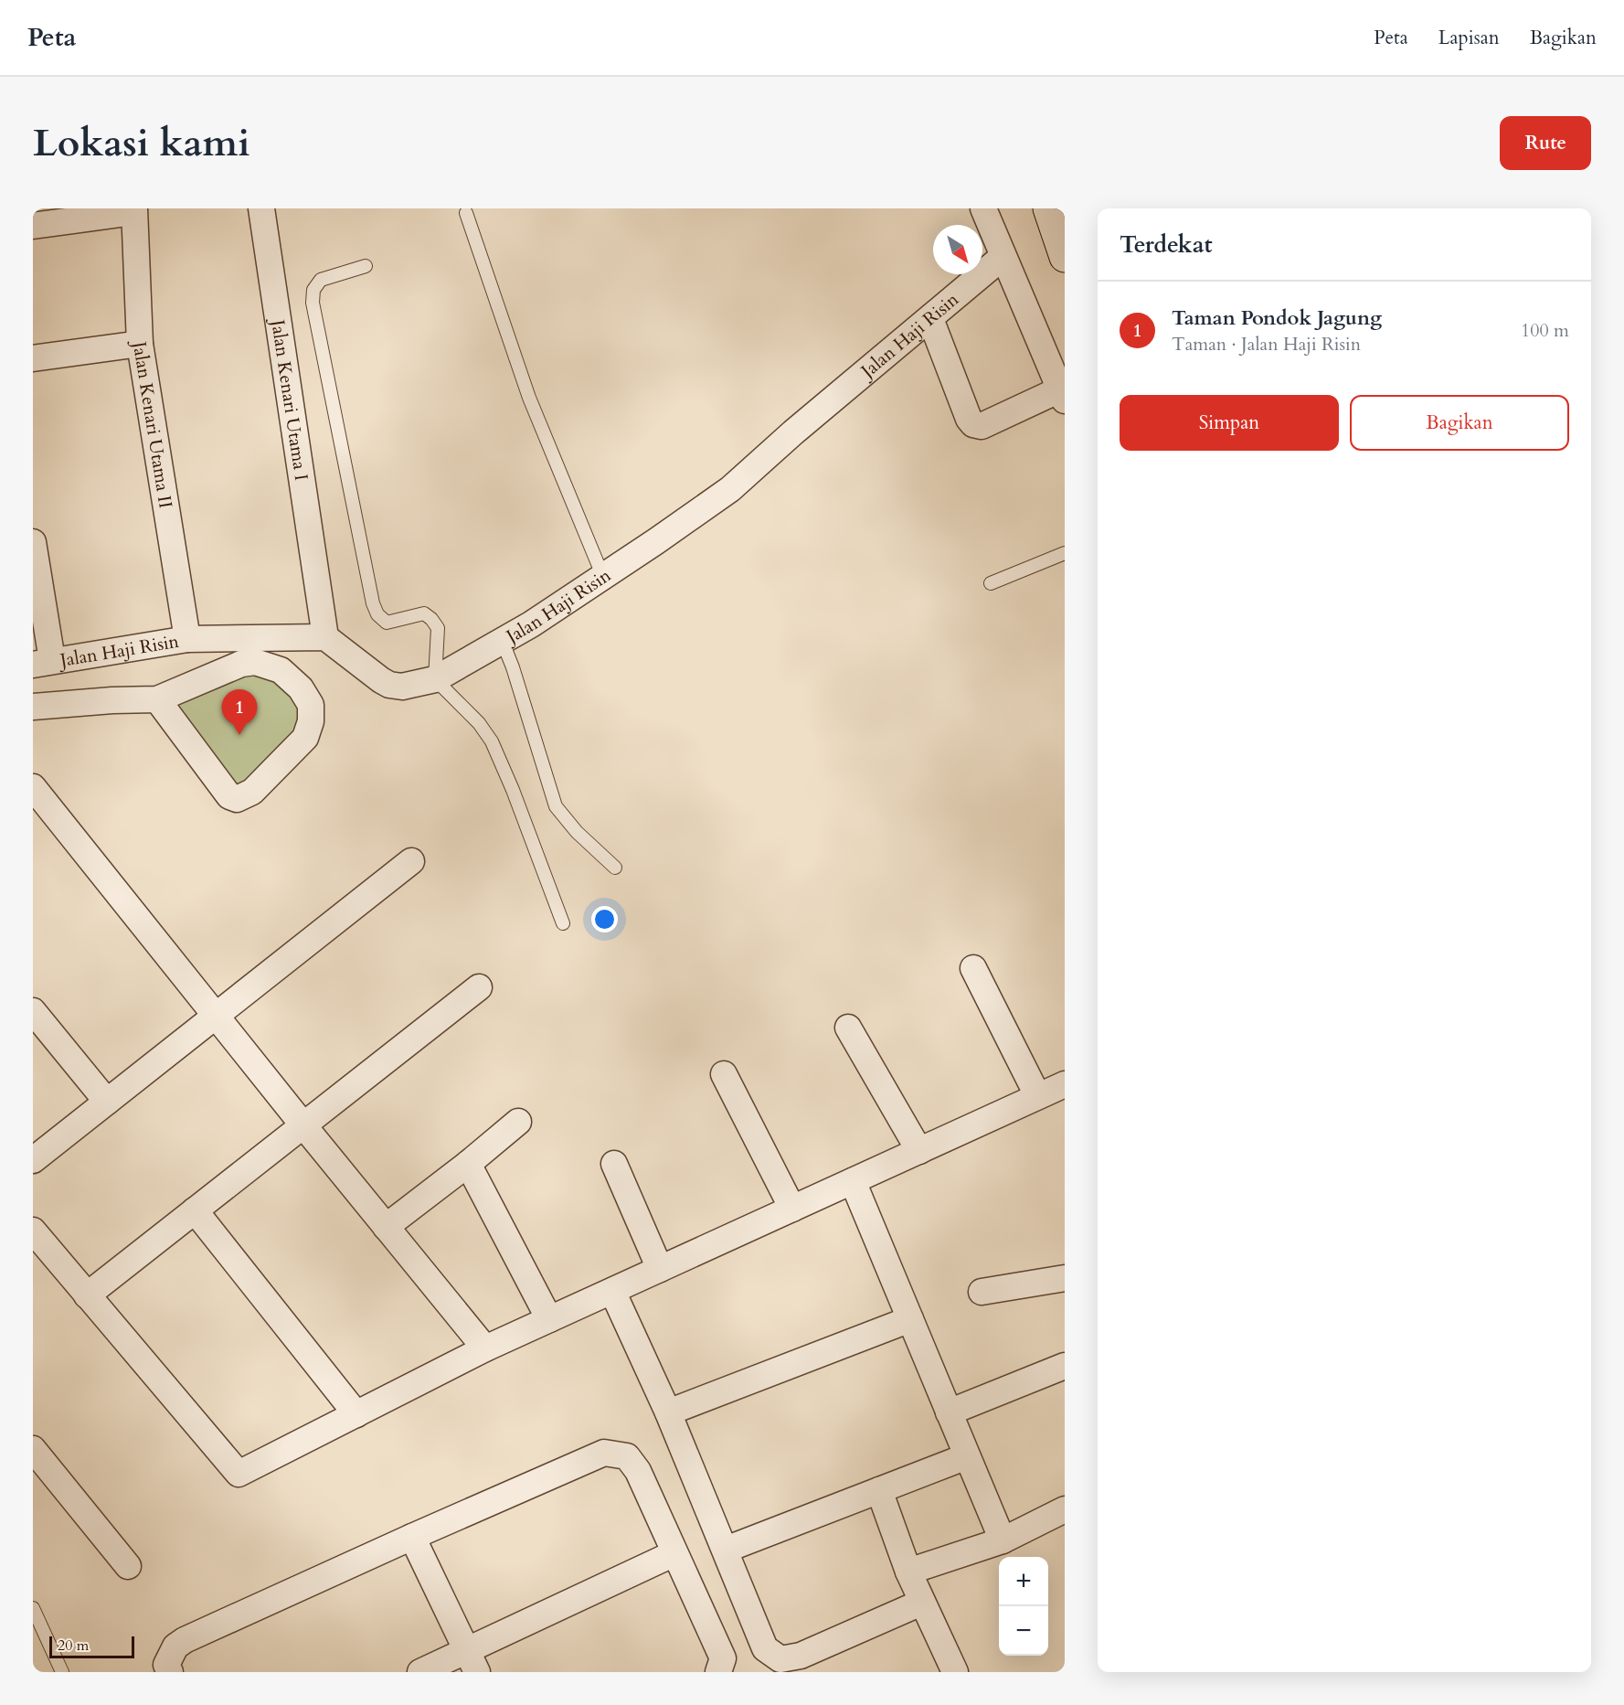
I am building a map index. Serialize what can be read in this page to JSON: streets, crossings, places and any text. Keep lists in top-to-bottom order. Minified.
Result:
{"streets":{"street":["Jalan Haji Risin","Jalan Kenari Utama I","Jalan Kenari Utama II"]},"crossings":[["Jalan Haji Risin","Jalan Kenari Utama I"],["Jalan Haji Risin","Jalan Kenari Utama II"]],"scale_bar":"20 m","north":"bottom right","page":{"header":"Peta","nav":["Peta","Lapisan","Bagikan"],"buttons":["Rute",["Simpan","Bagikan"]],"title":"Lokasi kami","heading":"Terdekat","list":[{"mark":"1","name":"Taman Pondok Jagung","note":"Taman · Jalan Haji Risin","value":"100 m"}],"pins":"1","map_buttons":["+","−"],"scale":"20 m"}}
